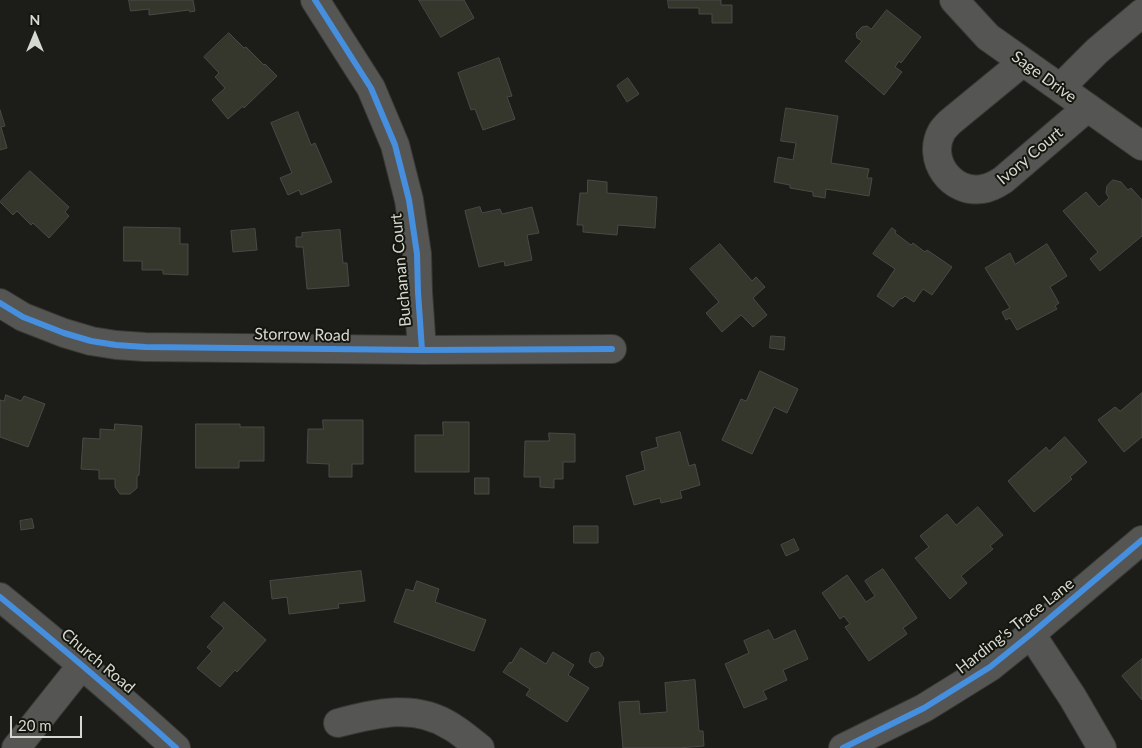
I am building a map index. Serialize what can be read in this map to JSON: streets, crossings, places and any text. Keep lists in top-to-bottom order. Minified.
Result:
{"streets":{"street":["Sage Drive","Ivory Court","Buchanan Court","Storrow Road","Harding's Trace Lane","Church Road"]},"crossings":[["Sage Drive","Ivory Court"],["Buchanan Court","Storrow Road"]],"scale_bar":"20 m","north":"top"}
